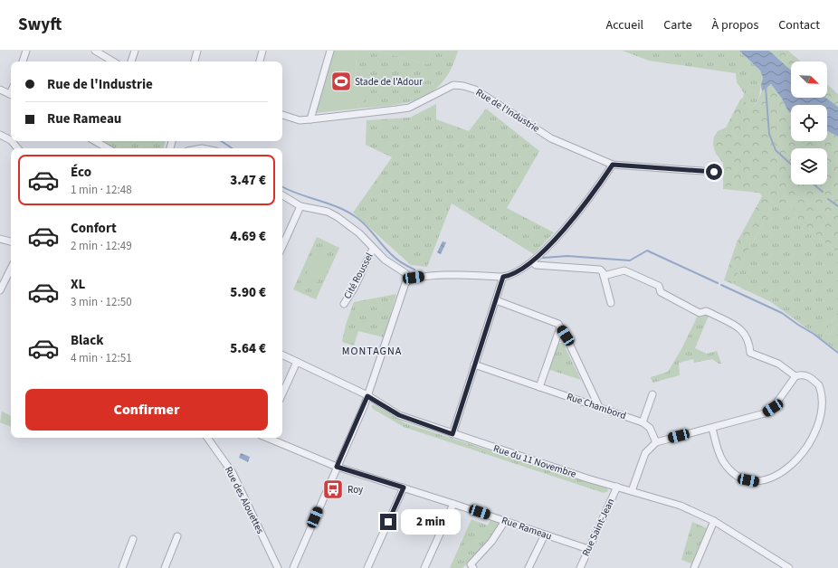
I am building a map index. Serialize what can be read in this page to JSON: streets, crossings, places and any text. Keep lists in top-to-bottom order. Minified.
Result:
{"streets":{"street":["Rue de l'Industrie","Cité Roussel","Rue Chambord","Rue du 11 Novembre","Rue des Alouettes","Rue Saint-Jean","Rue Rameau"]},"crossings":[["Rue du 11 Novembre","Rue Saint-Jean"],["Rue Saint-Jean","Rue Rameau"]],"districts":["MONTAGNA"],"places":{"sports":["Stade de l'Adour"],"bus stop":["Roy"]},"north":"bottom right","page":{"header":"Swyft","nav":["Accueil","Carte","À propos","Contact"],"banner":["Rue de l'Industrie","Rue Rameau"],"list":[{"name":"Éco","note":"1 min · 12:48","value":"3.47 €"},{"name":"Confort","note":"2 min · 12:49","value":"4.69 €"},{"name":"XL","note":"3 min · 12:50","value":"5.90 €"},{"name":"Black","note":"4 min · 12:51","value":"5.64 €"}],"buttons":"Confirmer","bubble":"2 min"}}
